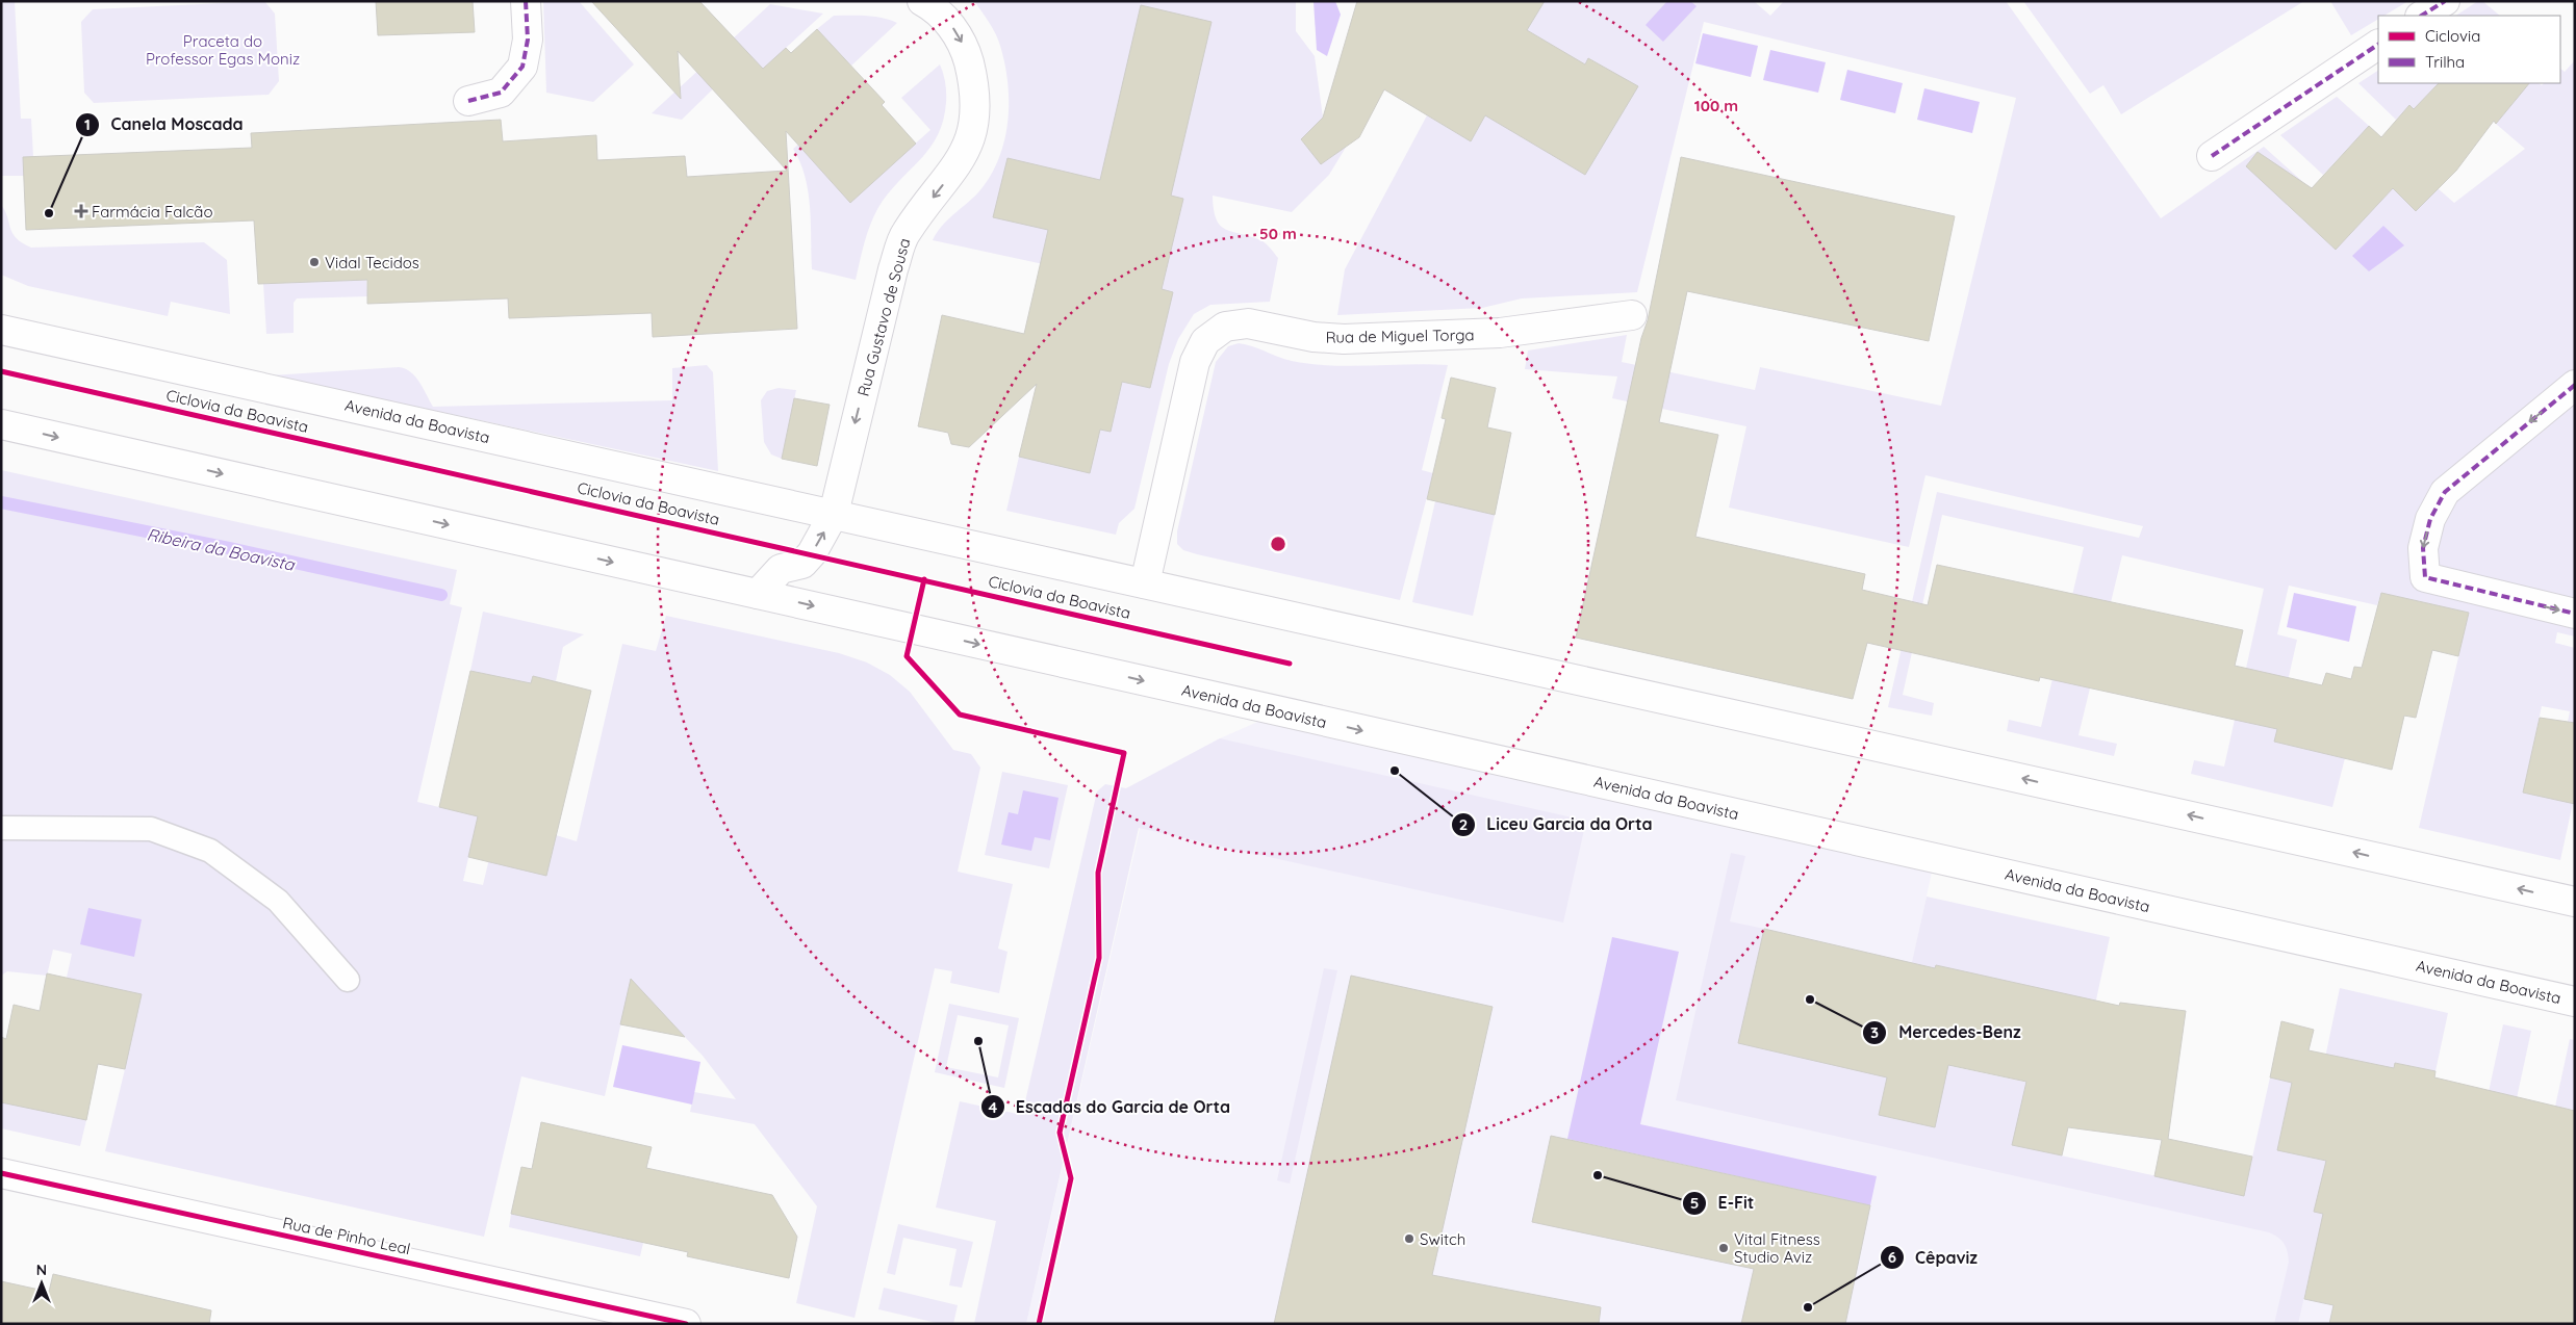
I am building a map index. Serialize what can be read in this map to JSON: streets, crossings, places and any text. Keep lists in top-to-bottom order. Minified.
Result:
{"streets":{"main road":["Rua Gustavo de Sousa","Rua de Miguel Torga","Avenida da Boavista","Rua de Pinho Leal"],"cycle path":["Ciclovia da Boavista"]},"crossings":[["Rua Gustavo de Sousa","Avenida da Boavista"],["Rua de Miguel Torga","Avenida da Boavista"]],"one_way":["Rua Gustavo de Sousa"],"water":["Ribeira da Boavista"],"parks":["Praceta do Professor Egas Moniz"],"places":{"health":["Farmácia Falcão"],"other":["Canela Moscada","Vidal Tecidos","Liceu Garcia da Orta","Mercedes-Benz","Escadas do Garcia de Orta","E-Fit","Switch","Vital Fitness Studio Aviz","Cêpaviz"]},"legend":["Ciclovia","Trilha"],"north":"top","rings":["100 m","50 m"]}
